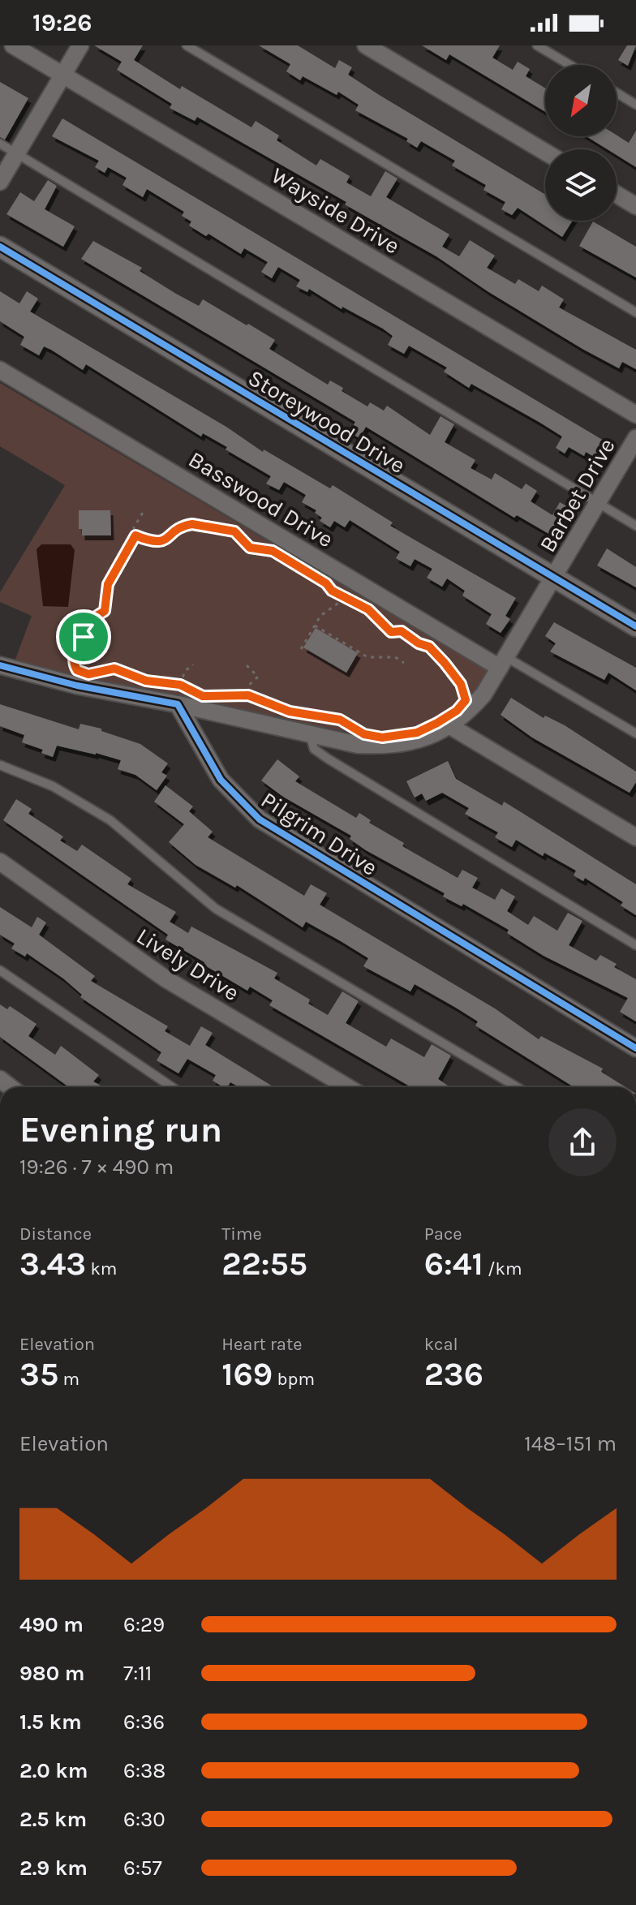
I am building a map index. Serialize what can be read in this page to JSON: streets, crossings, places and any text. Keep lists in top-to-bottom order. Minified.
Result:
{"streets":{"street":["Wayside Drive","Storeywood Drive","Barbet Drive","Basswood Drive","Pilgrim Drive","Lively Drive"]},"crossings":[["Storeywood Drive","Barbet Drive"],["Barbet Drive","Basswood Drive"],["Barbet Drive","Pilgrim Drive"]],"north":"bottom left","page":{"status":"19:26","heading":["Evening run","19:26 · 7 × 490 m"],"stats":[["Distance","3.43 km"],["Time","22:55"],["Pace","6:41 /km"],["Elevation","35 m"],["Heart rate","169 bpm"],["kcal","236"]],"chart":["Elevation","148–151 m"],"list":[{"name":"490 m","note":"6:29"},{"name":"980 m","note":"7:11"},{"name":"1.5 km","note":"6:36"},{"name":"2.0 km","note":"6:38"},{"name":"2.5 km","note":"6:30"},{"name":"2.9 km","note":"6:57"}]}}
